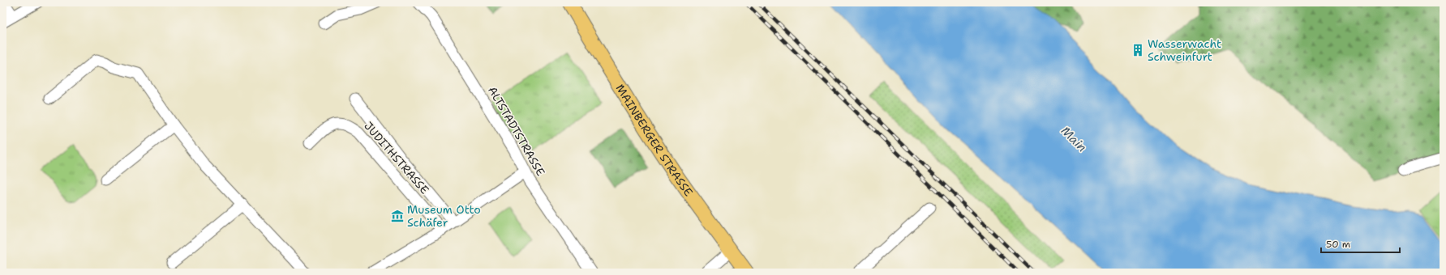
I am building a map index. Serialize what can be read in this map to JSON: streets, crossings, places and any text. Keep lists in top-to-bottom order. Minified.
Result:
{"streets":{"main road":["MAINBERGER STRASSE"],"street":["ALTSTADTSTRASSE","JUDITHSTRASSE"]},"water":["Main"],"places":{"building":["Wasserwacht Schweinfurt"],"museum":["Museum Otto Schäfer"]},"scale_bar":"50 m"}
